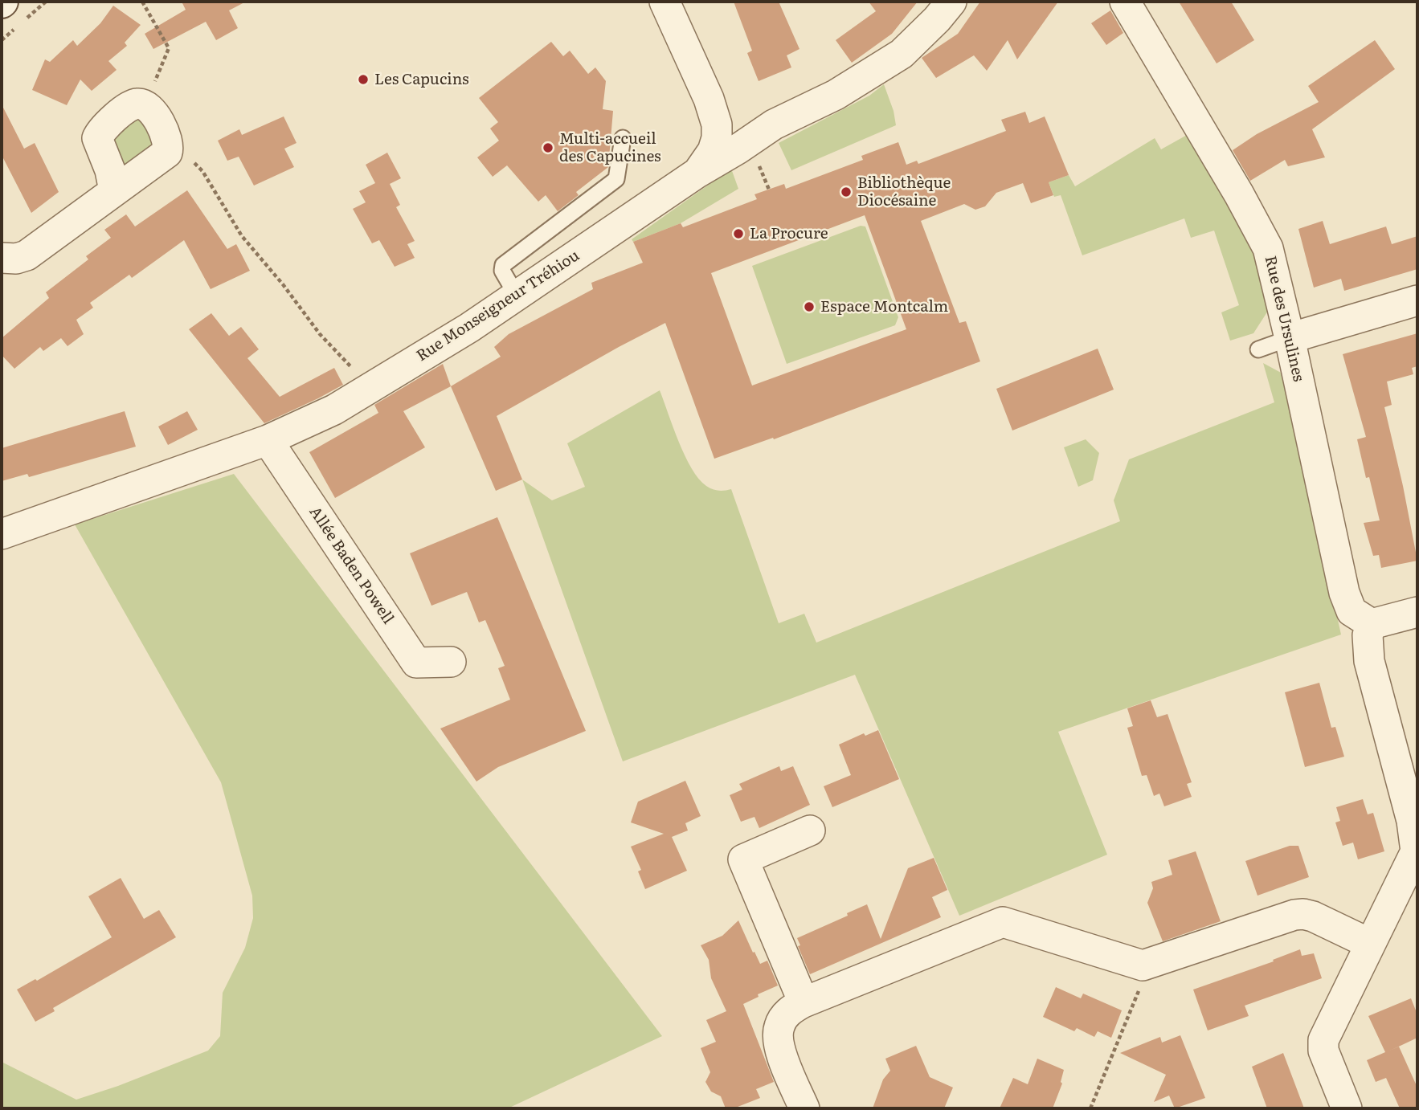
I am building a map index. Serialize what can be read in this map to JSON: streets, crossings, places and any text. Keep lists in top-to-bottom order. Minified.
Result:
{"streets":{"street":["Rue Monseigneur Tréhiou","Rue des Ursulines","Allée Baden Powell"]},"crossings":[["Rue Monseigneur Tréhiou","Allée Baden Powell"]],"places":["Les Capucins","Multi-accueil des Capucines","Bibliothèque Diocésaine","La Procure","Espace Montcalm"]}
